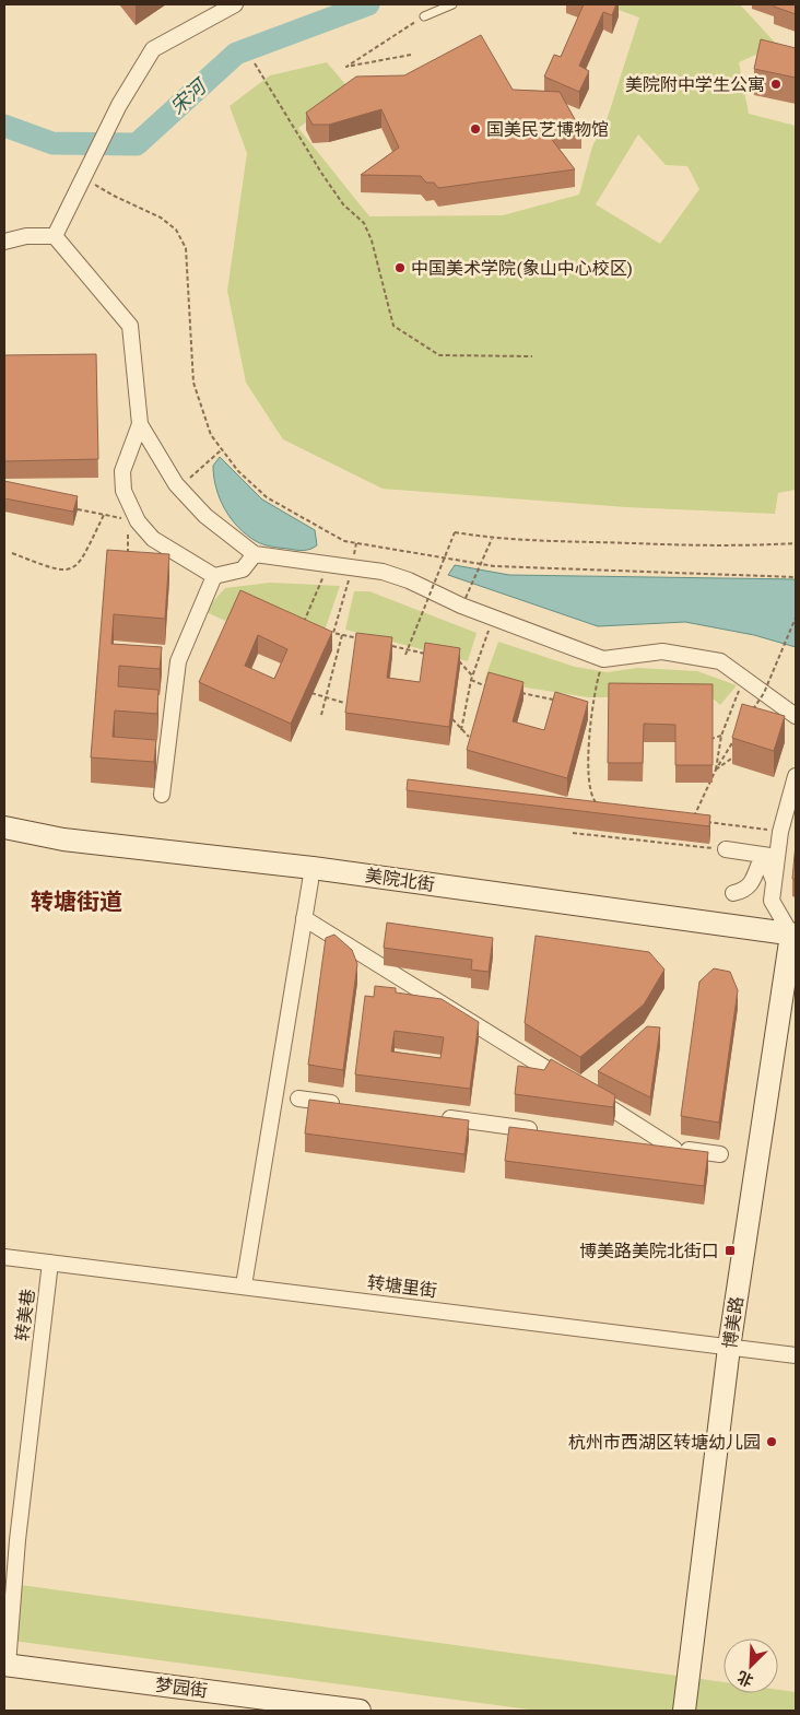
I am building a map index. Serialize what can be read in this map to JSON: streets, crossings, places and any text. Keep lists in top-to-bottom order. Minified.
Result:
{"streets":{"street":["美院北街","转塘里街","转美巷","博美路","梦园街"]},"crossings":[["美院北街","博美路"],["转塘里街","转美巷"],["转塘里街","博美路"],["转美巷","梦园街"]],"districts":["转塘街道"],"water":["宋河"],"places":{"other":["美院附中学生公寓","国美民艺博物馆","中国美术学院(象山中心校区)","杭州市西湖区转塘幼儿园"],"transit":["博美路美院北街口"]},"north":"bottom left"}
